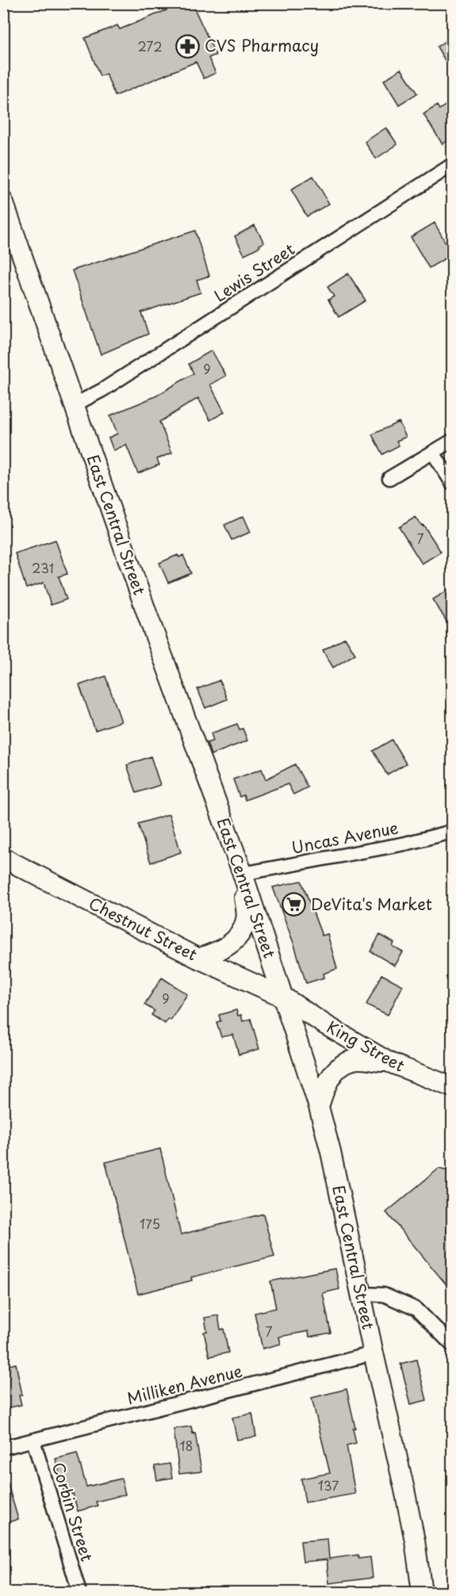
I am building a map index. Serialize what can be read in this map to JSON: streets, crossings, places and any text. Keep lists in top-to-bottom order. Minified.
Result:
{"streets":{"main road":["East Central Street","Chestnut Street","King Street"],"street":["Lewis Street","Uncas Avenue","Milliken Avenue","Corbin Street"]},"crossings":[["Lewis Street","East Central Street"],["East Central Street","Uncas Avenue"],["East Central Street","Chestnut Street"],["East Central Street","King Street"],["East Central Street","Milliken Avenue"],["Chestnut Street","King Street"],["Milliken Avenue","Corbin Street"]],"places":{"pharmacy":["CVS Pharmacy"],"supermarket":["DeVita's Market"]},"house_numbers":["272","9","7","231","9","175","7","18","137"]}
